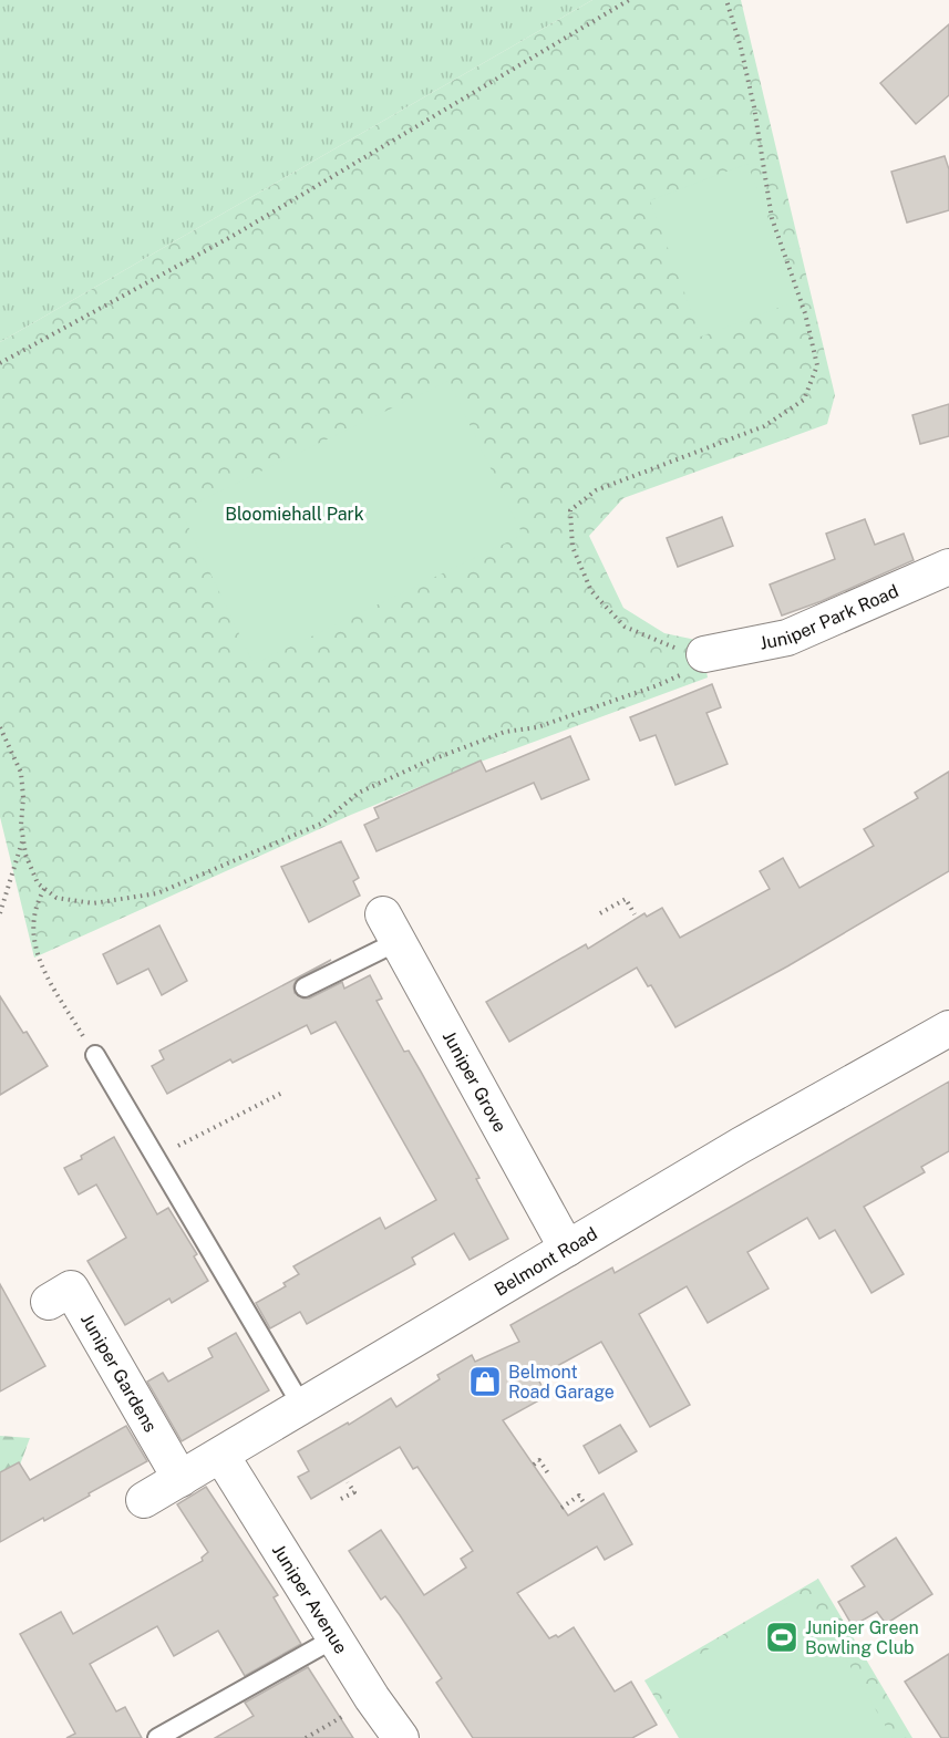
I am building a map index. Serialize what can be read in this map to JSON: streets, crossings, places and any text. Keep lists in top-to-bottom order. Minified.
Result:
{"streets":{"street":["Juniper Park Road","Juniper Grove","Belmont Road","Juniper Gardens","Juniper Avenue"]},"crossings":[["Juniper Grove","Belmont Road"],["Belmont Road","Juniper Gardens"],["Belmont Road","Juniper Avenue"]],"parks":["Bloomiehall Park"],"places":{"shop":["Belmont Road Garage"],"sports":["Juniper Green Bowling Club"]}}
